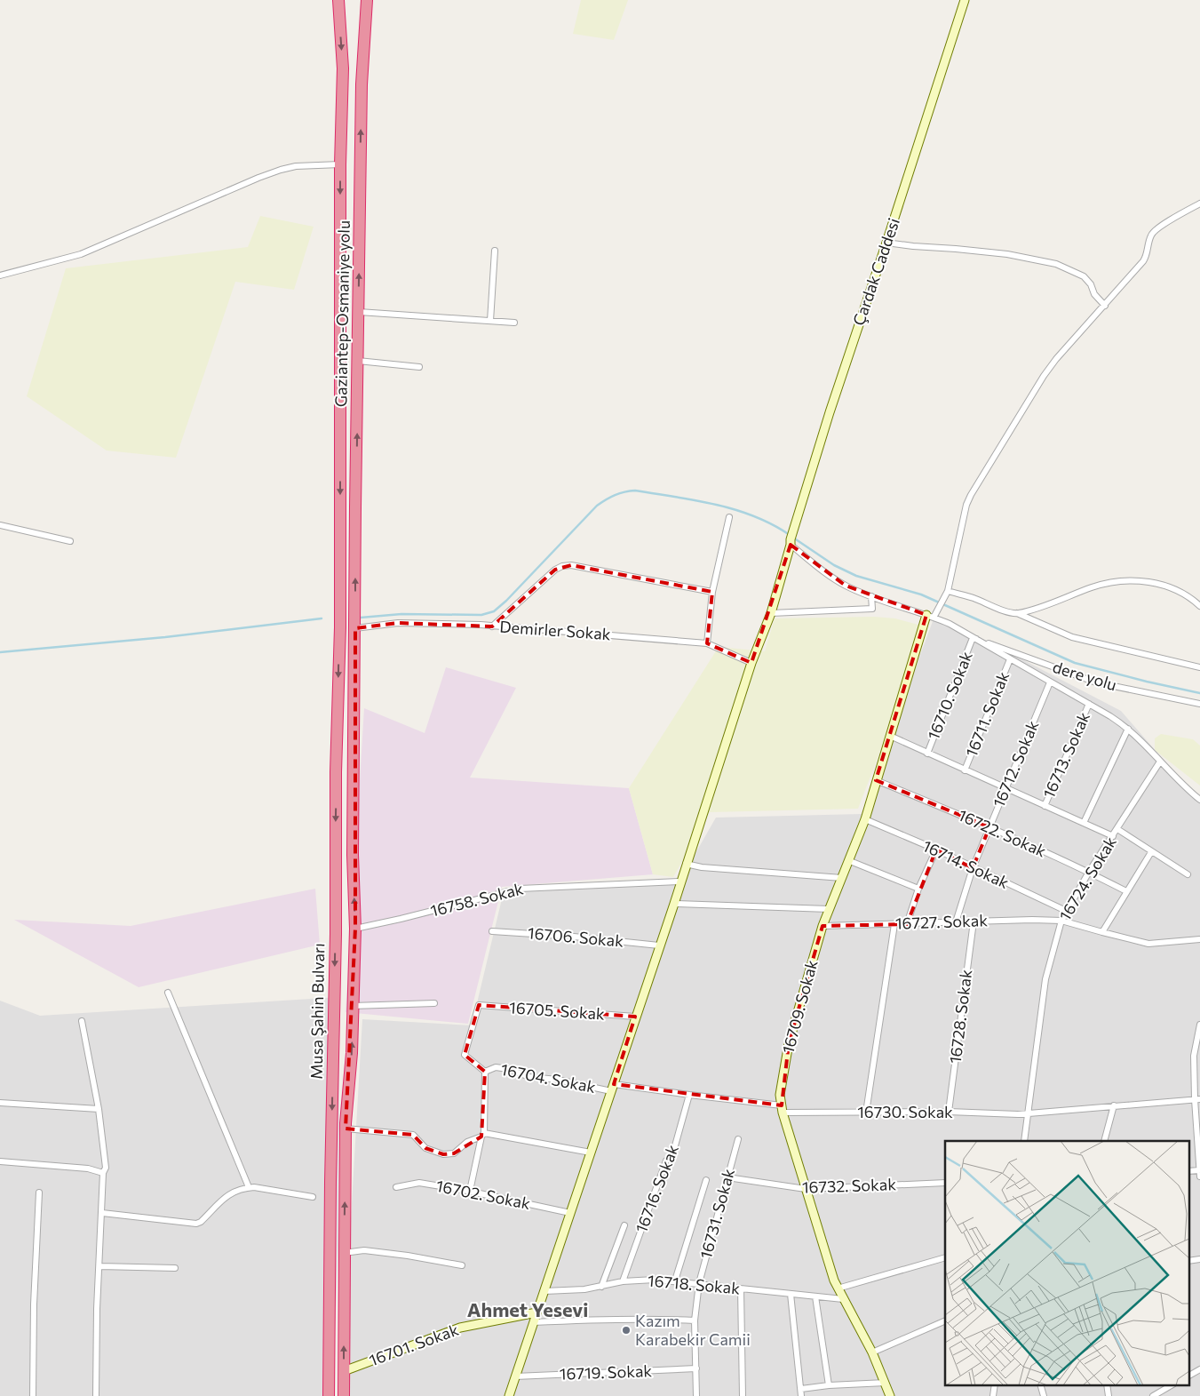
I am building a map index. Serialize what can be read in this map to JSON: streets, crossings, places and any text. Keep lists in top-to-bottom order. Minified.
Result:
{"streets":{"highway":["Gaziantep-Osmaniye yolu","Musa Şahin Bulvarı"],"main road":["Çardak Caddesi","16709. Sokak","16701. Sokak"],"street":["Demirler Sokak","dere yolu","16710. Sokak","16711. Sokak","16713. Sokak","16712. Sokak","16722. Sokak","16714. Sokak","16724. Sokak","16758. Sokak","16727. Sokak","16706. Sokak","16705. Sokak","16728. Sokak","16704. Sokak","16730. Sokak","16732. Sokak","16716. Sokak","16702. Sokak","16731. Sokak","16718. Sokak","16719. Sokak"]},"crossings":[["Çardak Caddesi","Demirler Sokak"],["Çardak Caddesi","16758. Sokak"],["Çardak Caddesi","16706. Sokak"],["Çardak Caddesi","16705. Sokak"],["Çardak Caddesi","16704. Sokak"],["Çardak Caddesi","16730. Sokak"],["Çardak Caddesi","16702. Sokak"],["Çardak Caddesi","16718. Sokak"],["Çardak Caddesi","16701. Sokak"],["Çardak Caddesi","16719. Sokak"],["Gaziantep-Osmaniye yolu","Demirler Sokak"],["Gaziantep-Osmaniye yolu","Musa Şahin Bulvarı"],["Demirler Sokak","Musa Şahin Bulvarı"],["dere yolu","16710. Sokak"],["16712. Sokak","16722. Sokak"],["16712. Sokak","16714. Sokak"],["16712. Sokak","16727. Sokak"],["16722. Sokak","16724. Sokak"],["16722. Sokak","16709. Sokak"],["16714. Sokak","16724. Sokak"],["16714. Sokak","16709. Sokak"],["16724. Sokak","16727. Sokak"],["16724. Sokak","16730. Sokak"],["16758. Sokak","Musa Şahin Bulvarı"],["16727. Sokak","16709. Sokak"],["16727. Sokak","16728. Sokak"],["16709. Sokak","16730. Sokak"],["16709. Sokak","16732. Sokak"],["16709. Sokak","16718. Sokak"],["Musa Şahin Bulvarı","16701. Sokak"],["16705. Sokak","16704. Sokak"],["16728. Sokak","16730. Sokak"],["16704. Sokak","16730. Sokak"],["16730. Sokak","16716. Sokak"],["16732. Sokak","16731. Sokak"],["16716. Sokak","16718. Sokak"],["16731. Sokak","16718. Sokak"],["16731. Sokak","16719. Sokak"]],"districts":["Ahmet Yesevi"],"places":["Kazım Karabekir Camii"]}
